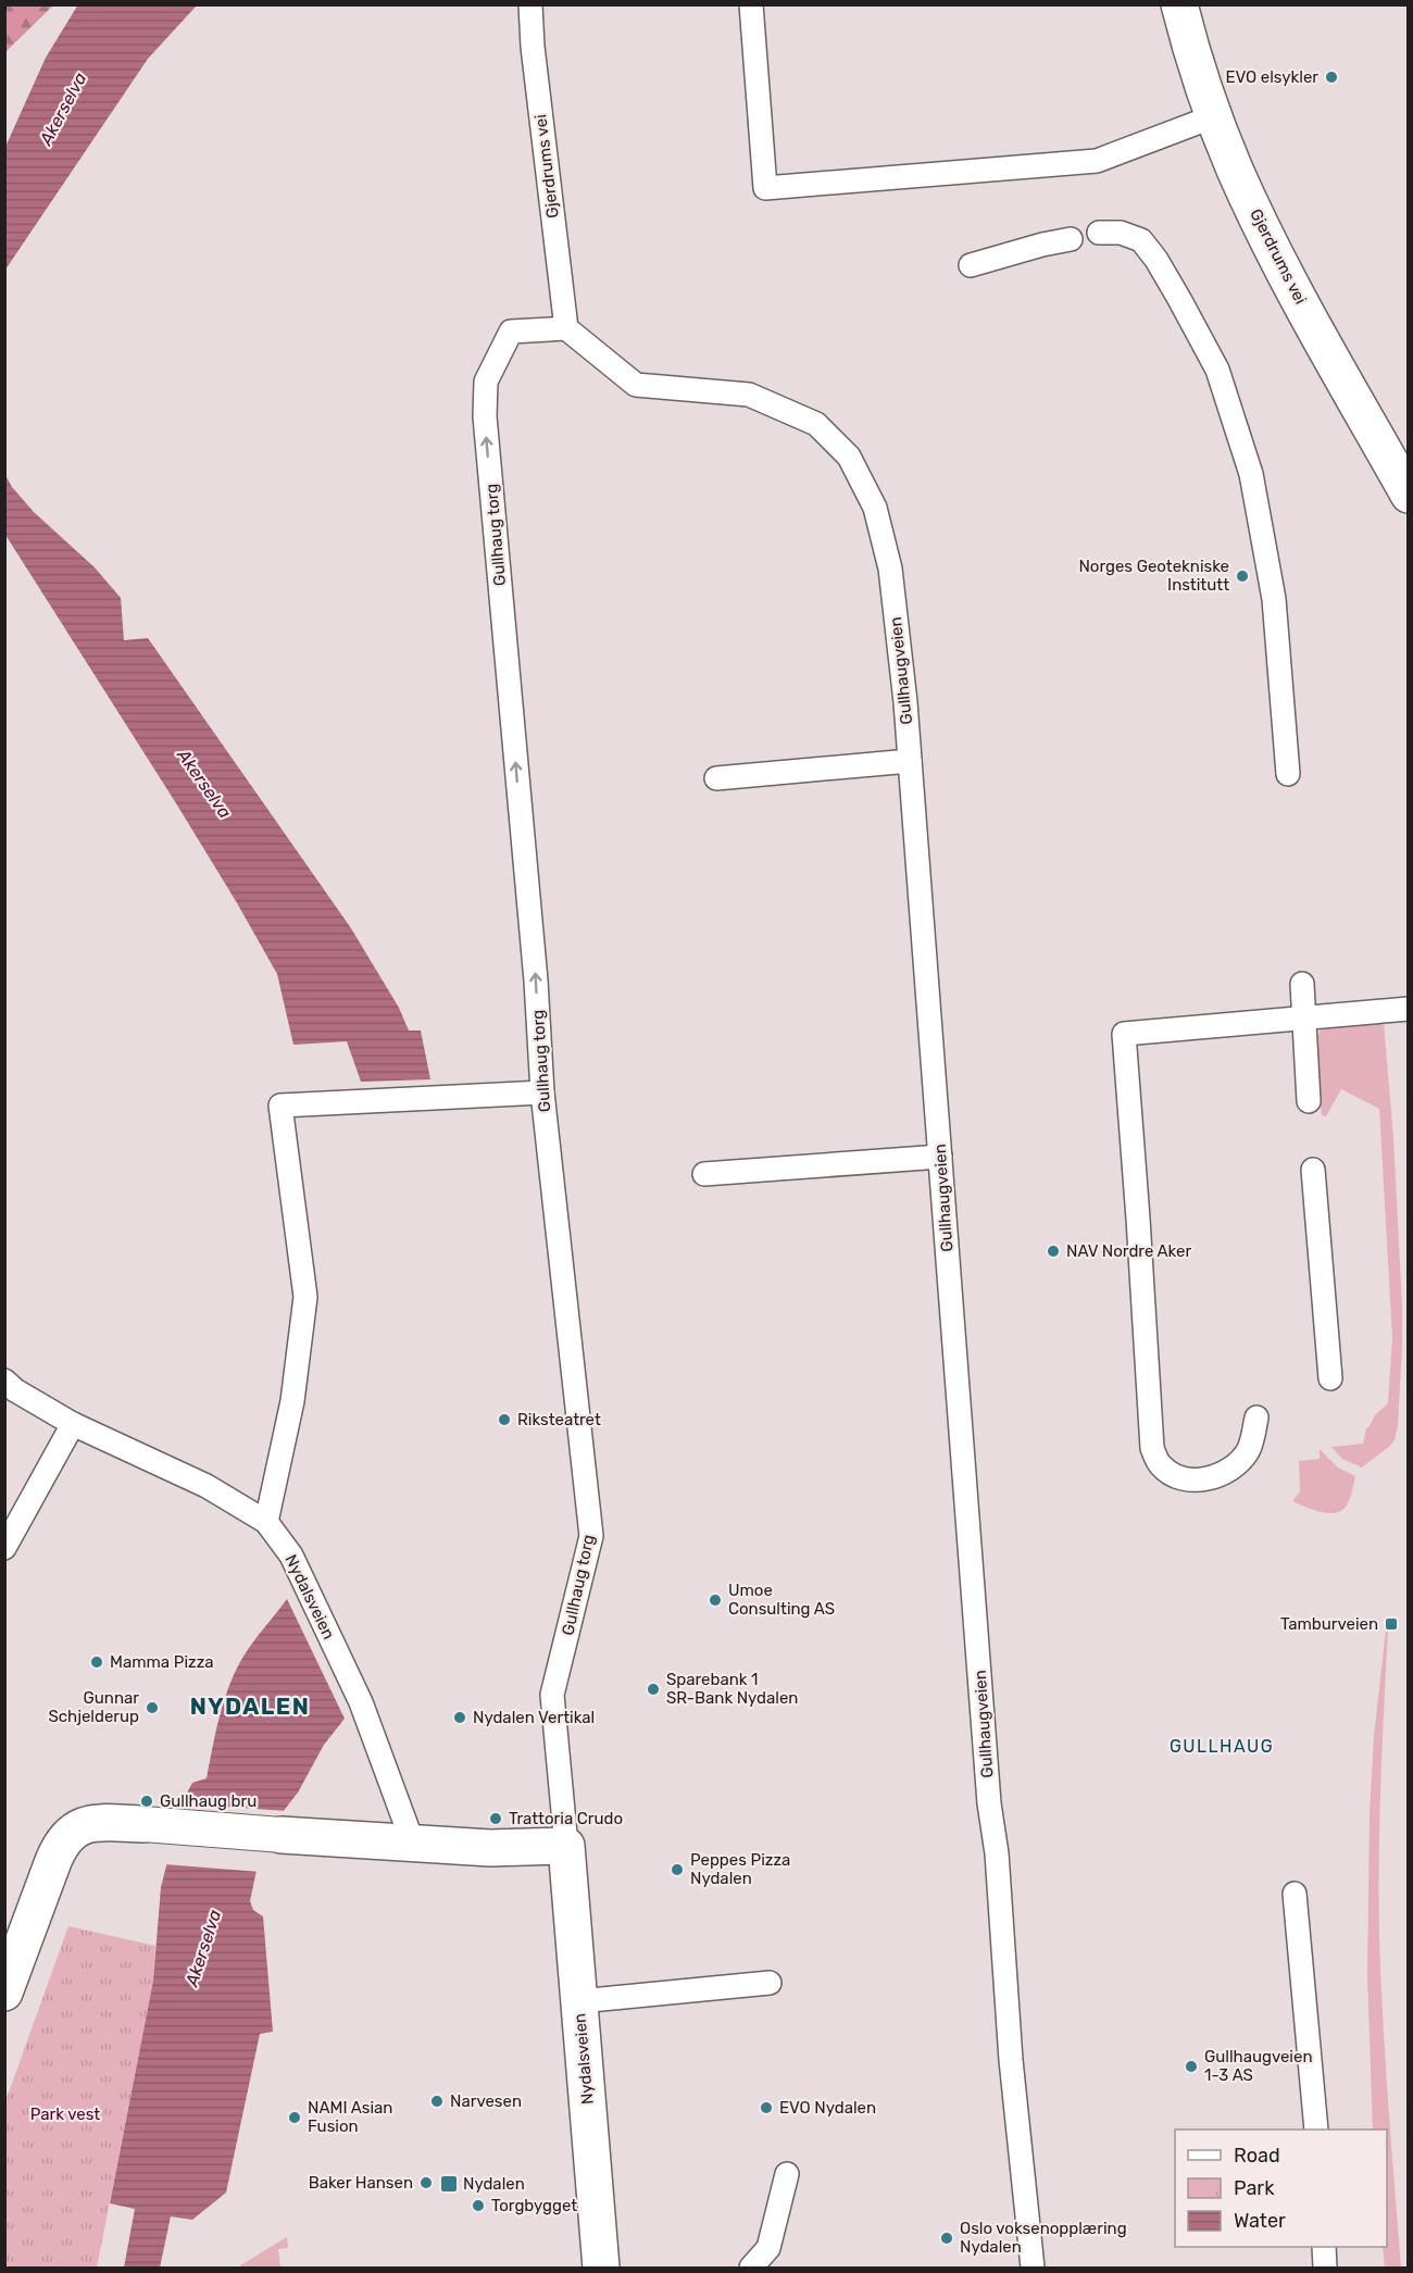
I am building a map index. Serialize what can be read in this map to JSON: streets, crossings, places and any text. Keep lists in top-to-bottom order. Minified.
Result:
{"streets":{"street":["Gjerdrums vei","Nydalsveien"],"lane":["Gullhaug torg","Gullhaugveien"]},"crossings":[["Gjerdrums vei","Gullhaug torg"],["Gjerdrums vei","Gullhaugveien"],["Gullhaug torg","Gullhaugveien"],["Gullhaug torg","Nydalsveien"]],"one_way":["Gullhaug torg"],"districts":["NYDALEN","GULLHAUG"],"water":["Akerselva"],"parks":["Park vest"],"places":{"other":["EVO elsykler","Norges Geotekniske Institutt","NAV Nordre Aker","Riksteatret","Umoe Consulting AS","Mamma Pizza","Sparebank 1 SR-Bank Nydalen","Gunnar Schjelderup","Nydalen Vertikal","Gullhaug bru","Trattoria Crudo","Peppes Pizza Nydalen","Gullhaugveien 1-3 AS","Narvesen","EVO Nydalen","NAMI Asian Fusion","Baker Hansen","Torgbygget","Oslo voksenopplæring Nydalen"],"transit":["Tamburveien","Nydalen"]},"legend":["Road","Park","Water"]}
